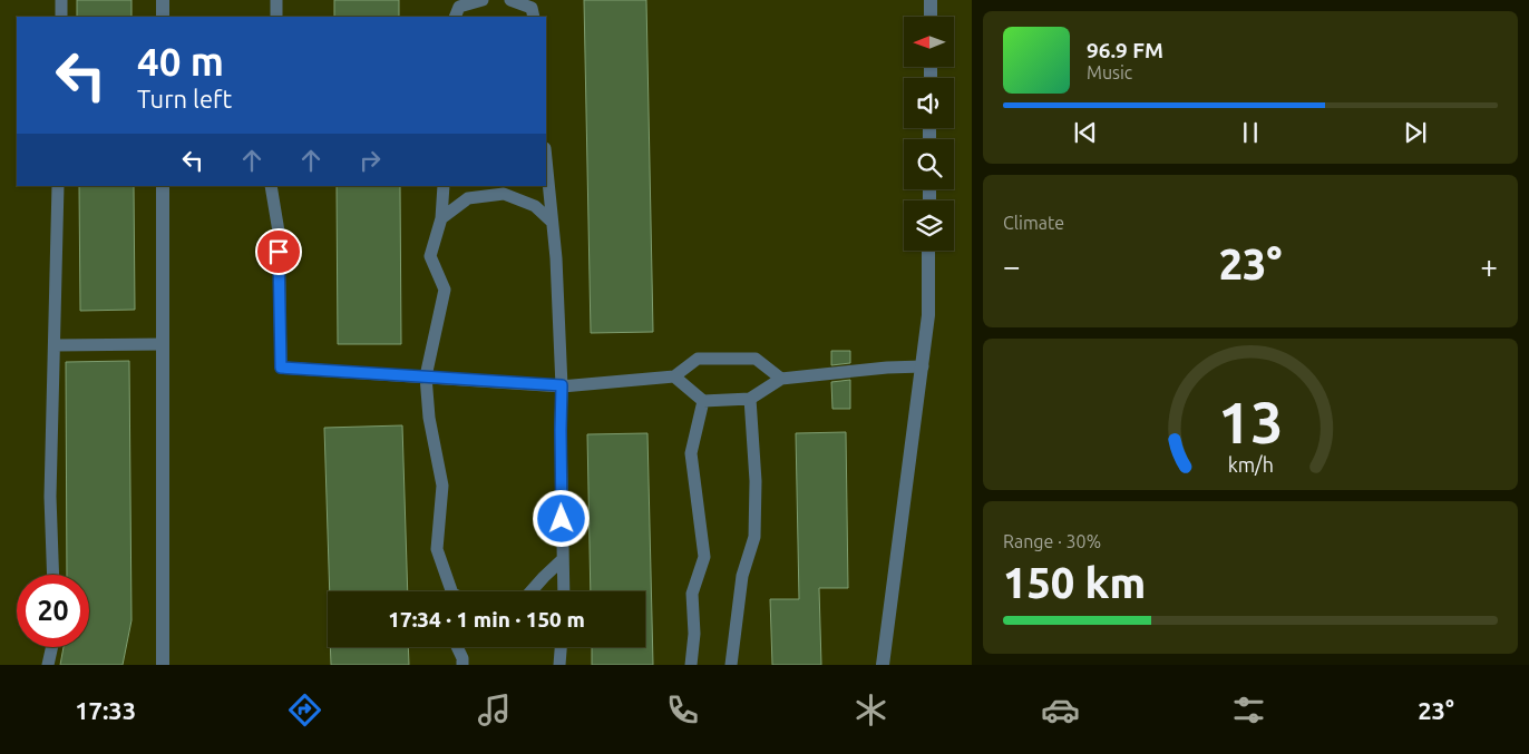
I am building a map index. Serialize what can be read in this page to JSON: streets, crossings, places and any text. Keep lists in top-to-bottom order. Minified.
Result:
{"north":"left","page":{"turn":["40 m","Turn left"],"song":["96.9 FM","Music"],"tile":["Climate",["Range · 30%","150 km"]],"heat":["−","23°","+"],"limit":"20","trip":"17:34 · 1 min · 150 m","tabs":["17:33","23°"],"gauge":["13","km/h"]}}
